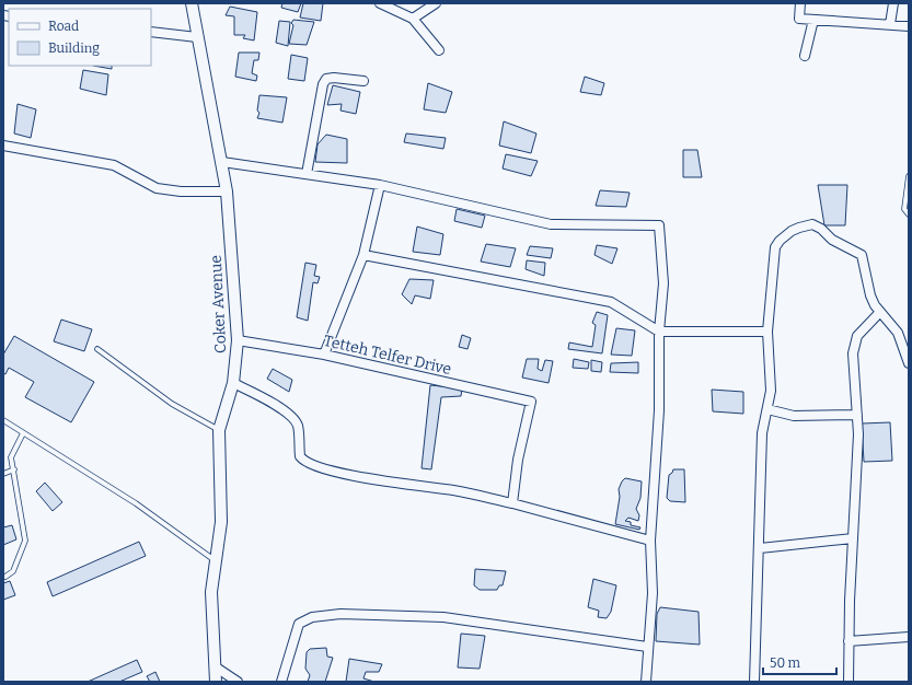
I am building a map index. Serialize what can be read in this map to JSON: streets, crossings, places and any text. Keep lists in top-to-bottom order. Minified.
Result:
{"streets":{"street":["Coker Avenue","Tetteh Telfer Drive"]},"crossings":[["Coker Avenue","Tetteh Telfer Drive"]],"legend":["Road","Building"],"scale_bar":"50 m"}
